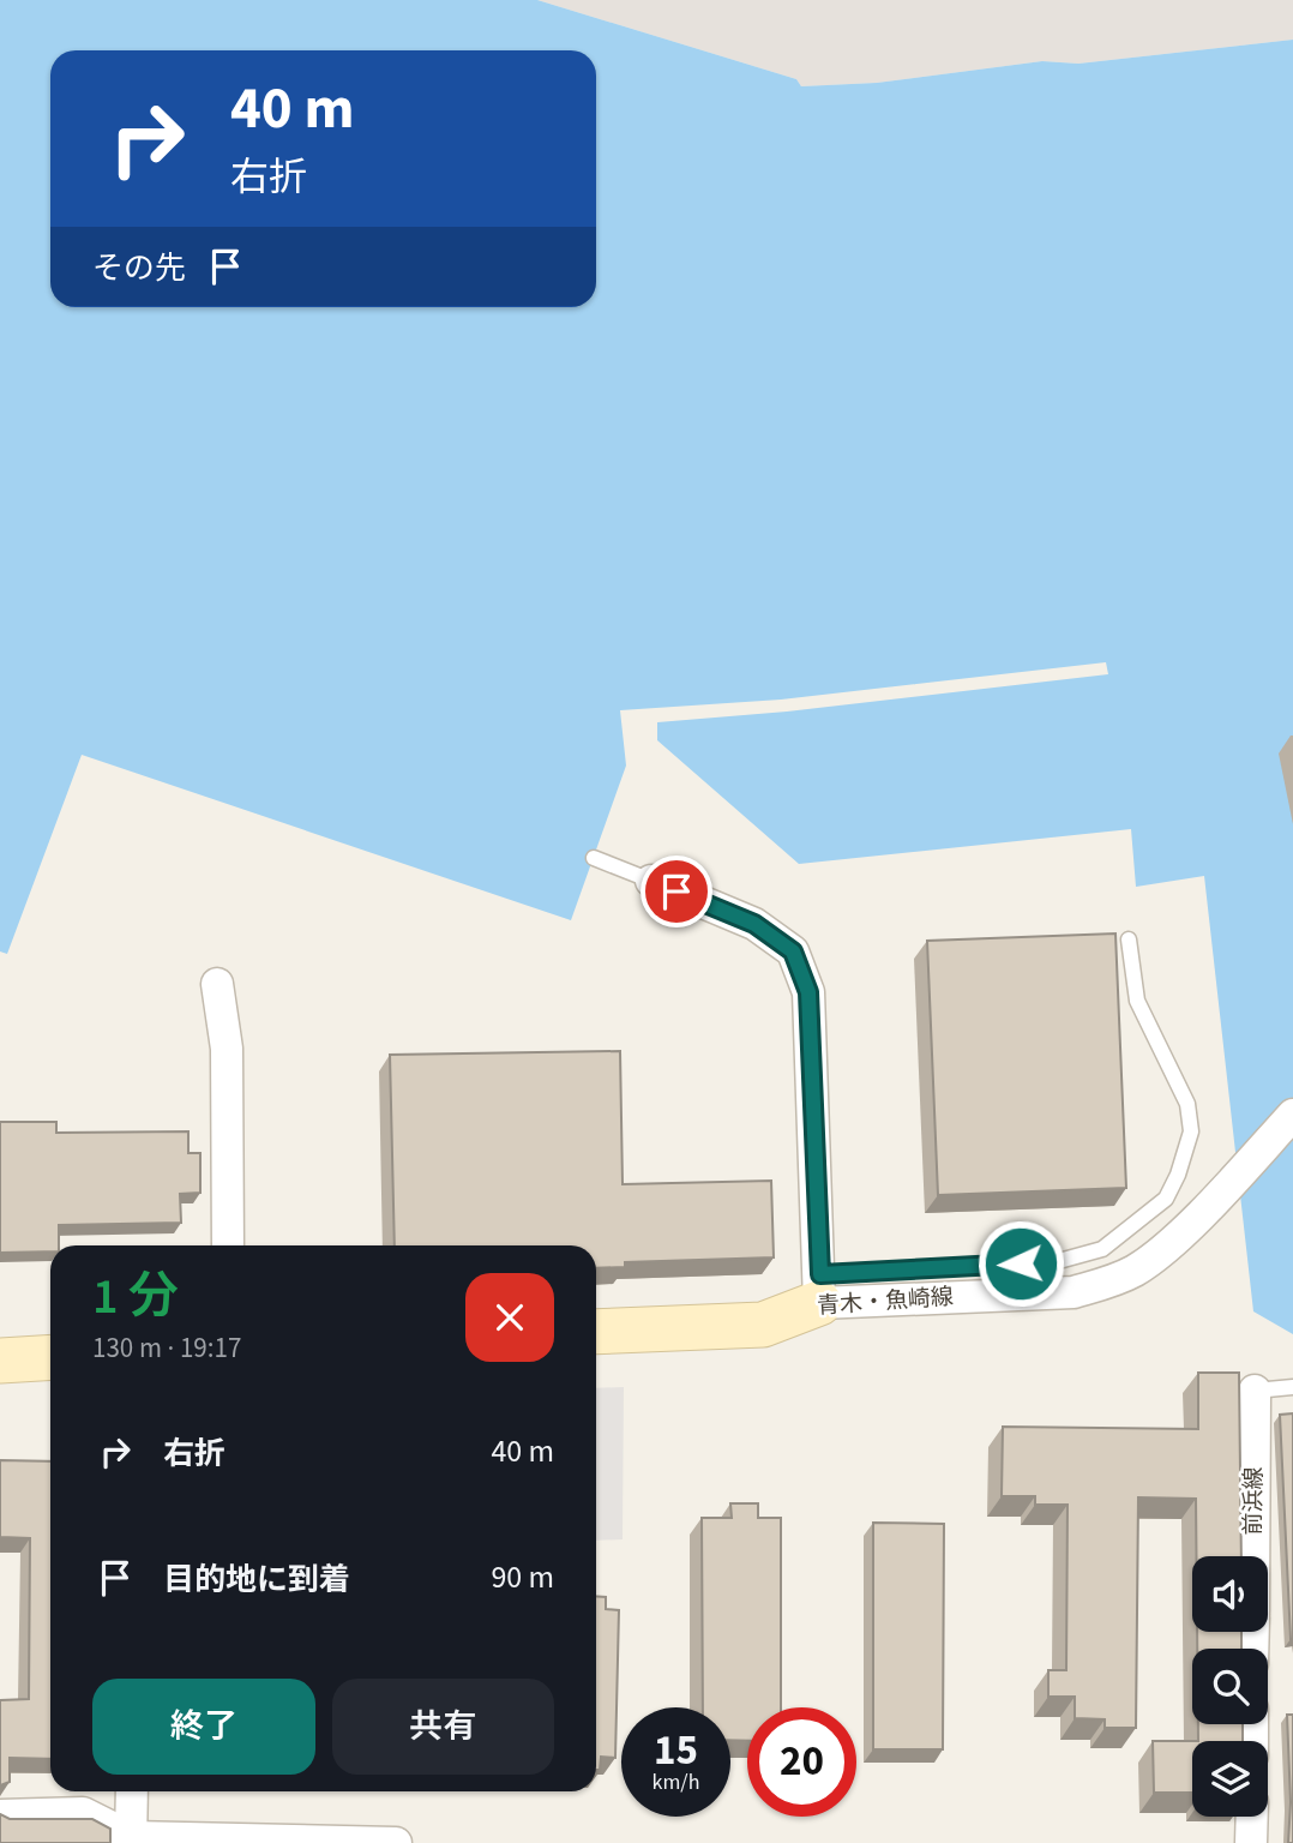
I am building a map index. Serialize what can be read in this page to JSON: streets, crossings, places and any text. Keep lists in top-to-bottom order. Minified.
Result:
{"streets":{"street":["青木・魚崎線","前浜線"]},"page":{"turn":["40 m","右折"],"then":"その先","heading":["1 分","130 m · 19:17"],"list":[{"name":"右折","value":"40 m"},{"name":"目的地に到着","value":"90 m"}],"buttons":["終了","共有"],"speed":"15 km/h","limit":"20"}}
